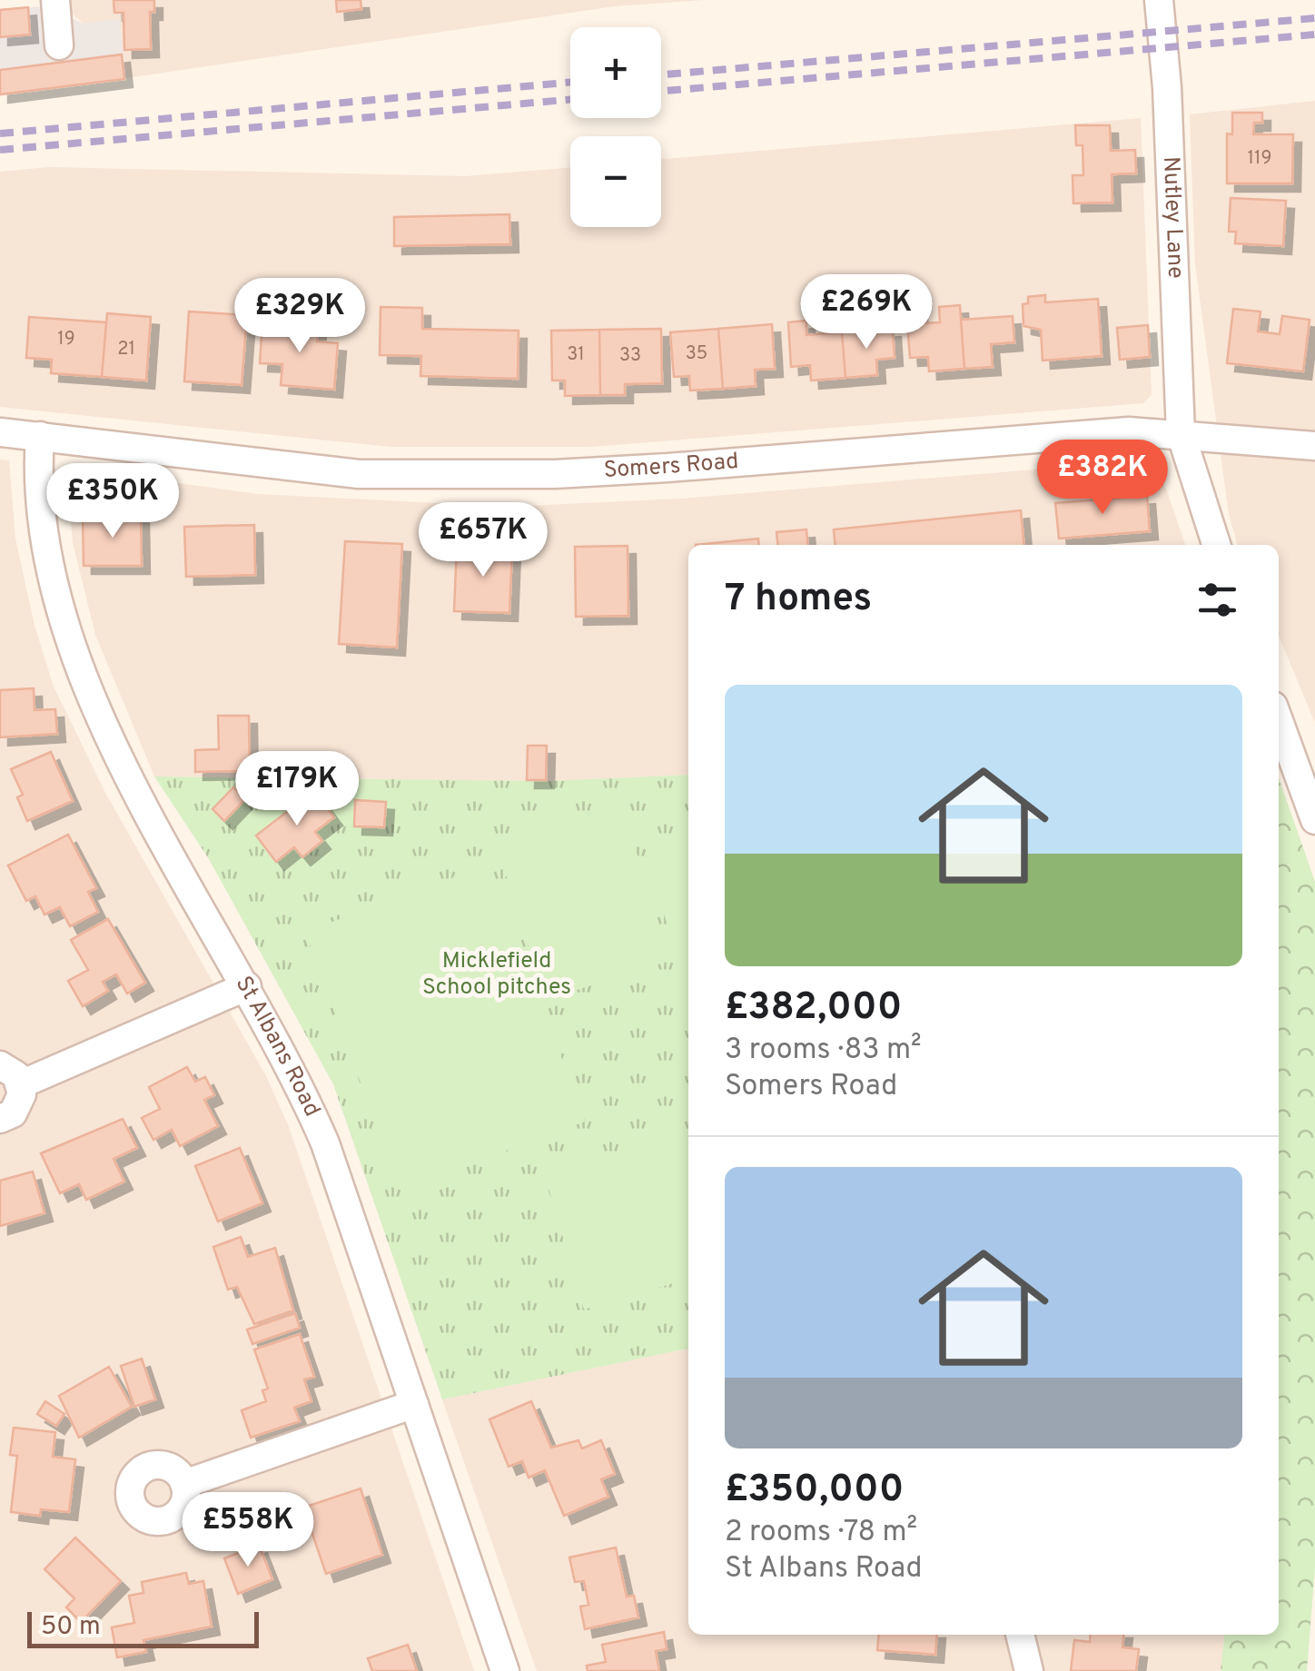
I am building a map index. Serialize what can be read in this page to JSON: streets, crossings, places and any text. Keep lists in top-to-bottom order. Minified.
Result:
{"streets":{"street":["Nutley Lane","Somers Road","St Albans Road"]},"crossings":[["Nutley Lane","Somers Road"],["Somers Road","St Albans Road"]],"parks":["Micklefield School pitches"],"house_numbers":["119","19","21","35","31","33"],"scale_bar":"50 m","page":{"map_buttons":["+","−"],"price":["£269K","£329K","£382K","£350K","£657K","£179K","£558K"],"heading":"7 homes","list":[{"name":"£382,000","note":"3 rooms · 83 m² · Somers Road"},{"name":"£350,000","note":"2 rooms · 78 m² · St Albans Road"}],"scale":"50 m"}}
